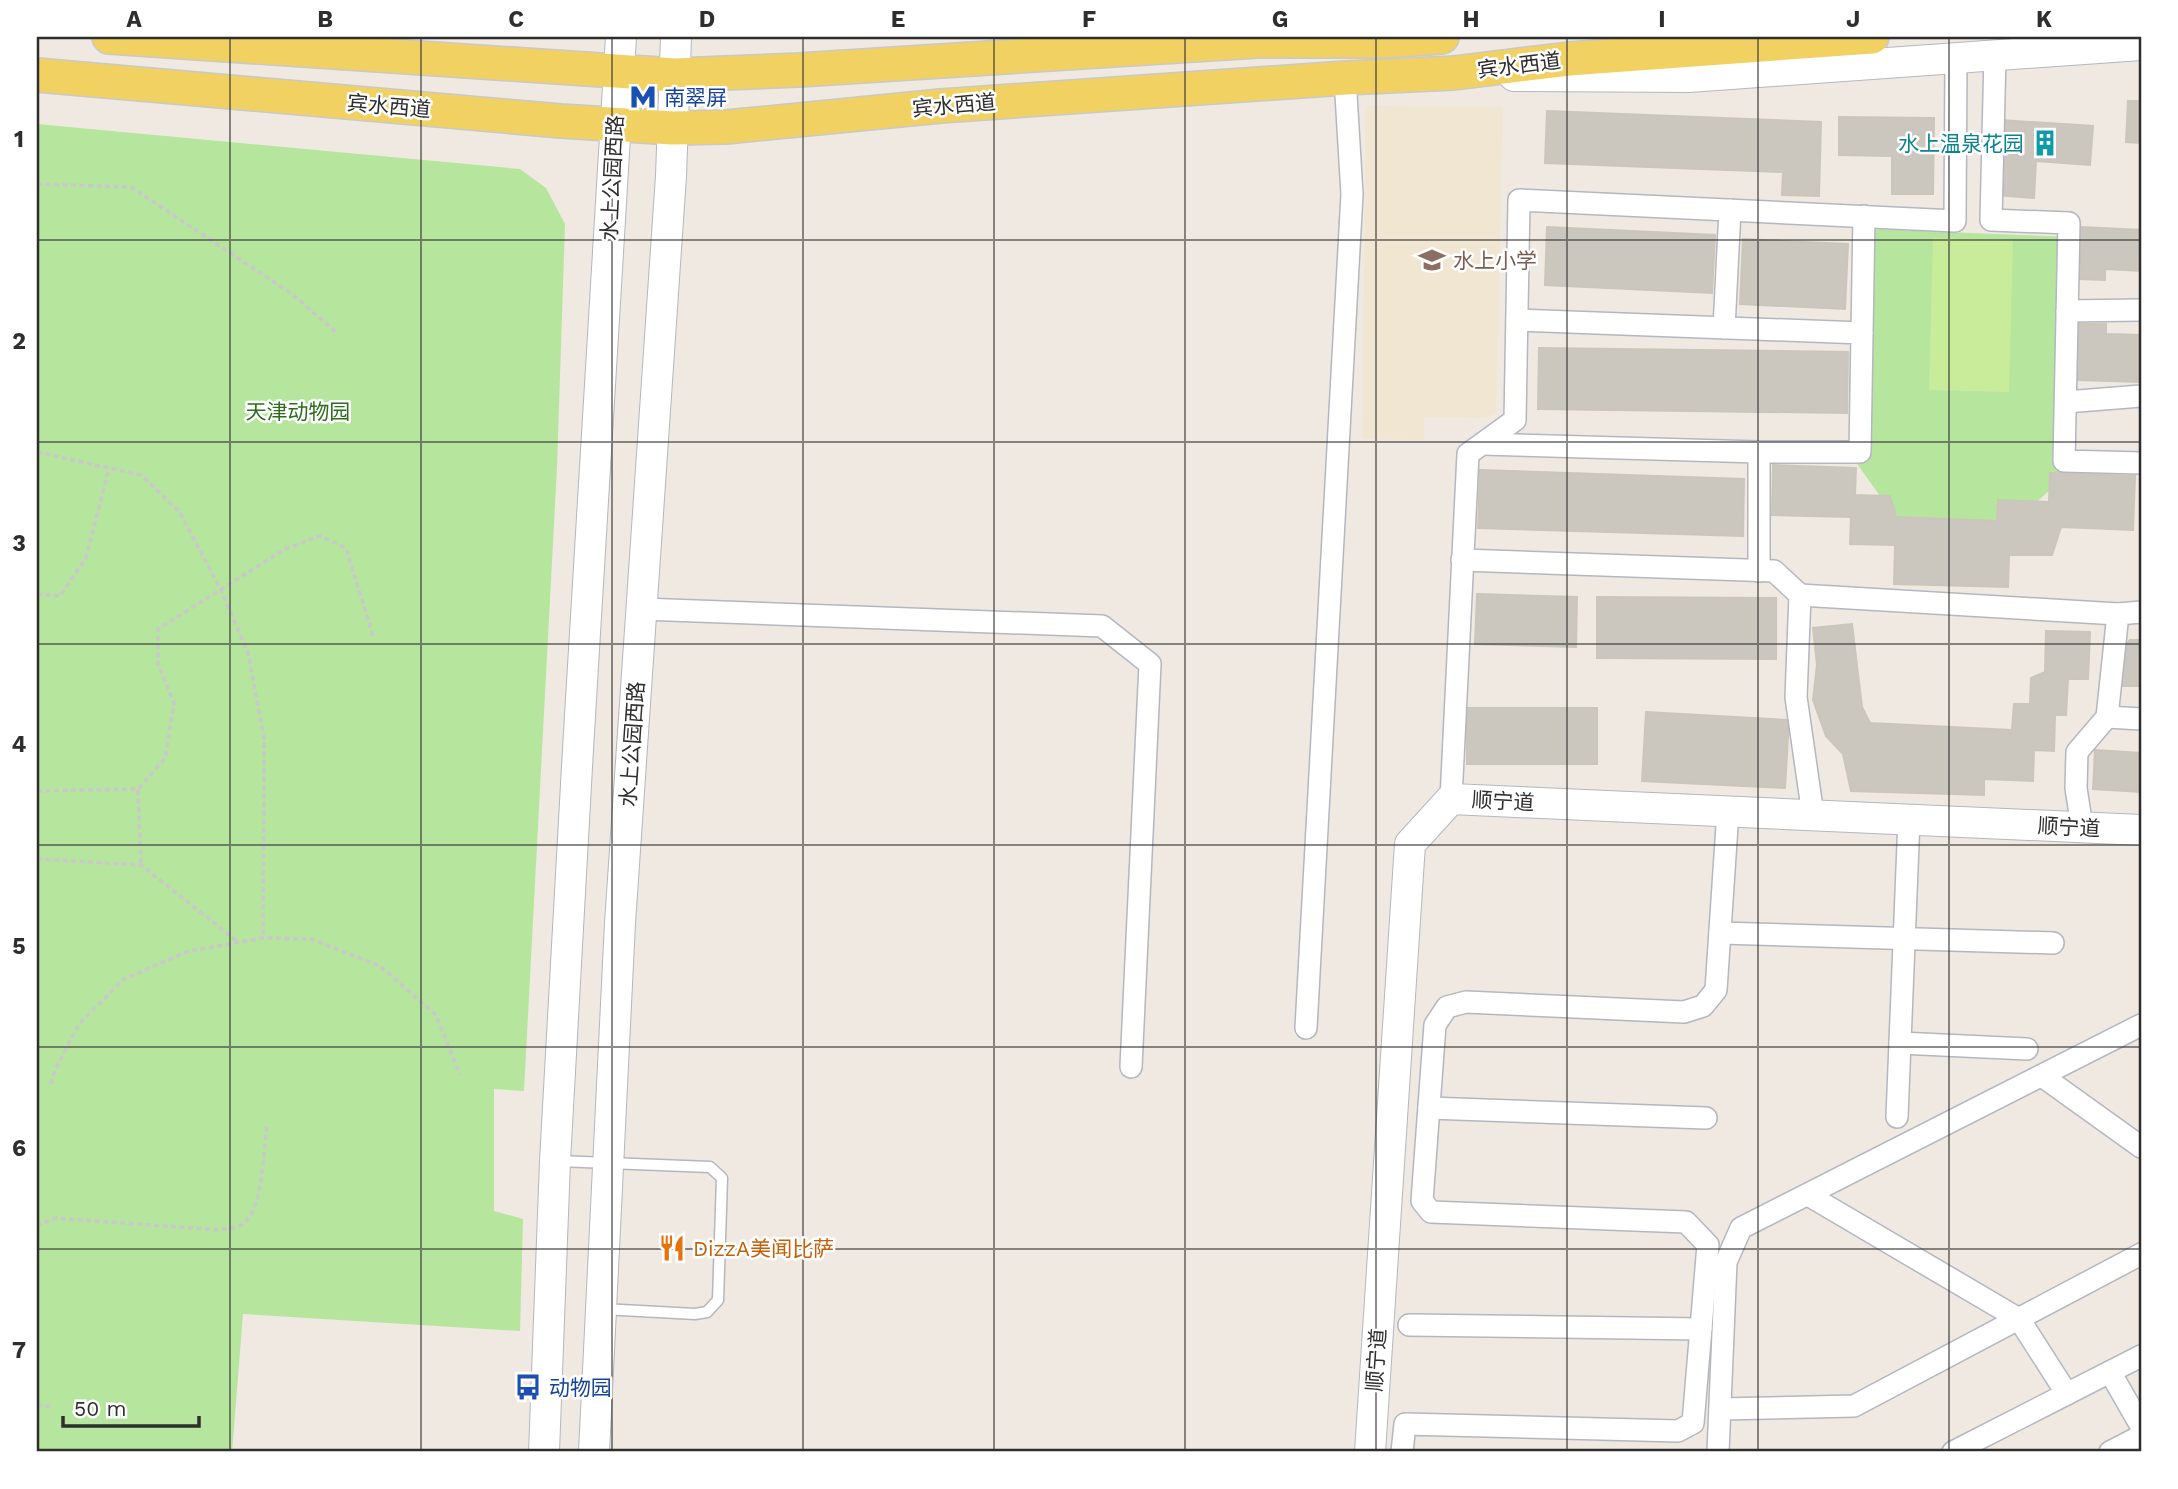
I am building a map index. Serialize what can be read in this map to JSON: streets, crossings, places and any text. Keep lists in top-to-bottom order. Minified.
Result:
{"streets":{"main road":["宾水西道","水上公园西路","顺宁道"]},"crossings":[["宾水西道","水上公园西路"]],"parks":["天津动物园"],"places":{"metro station":["南翠屏"],"building":["水上温泉花园"],"school or university":["水上小学"],"restaurant":["DizzA美闻比萨"],"bus stop":["动物园"]},"scale_bar":"50 m","grid":{"columns":["A","B","C","D","E","F","G","H","I","J","K"],"rows":["1","2","3","4","5","6","7"]}}
